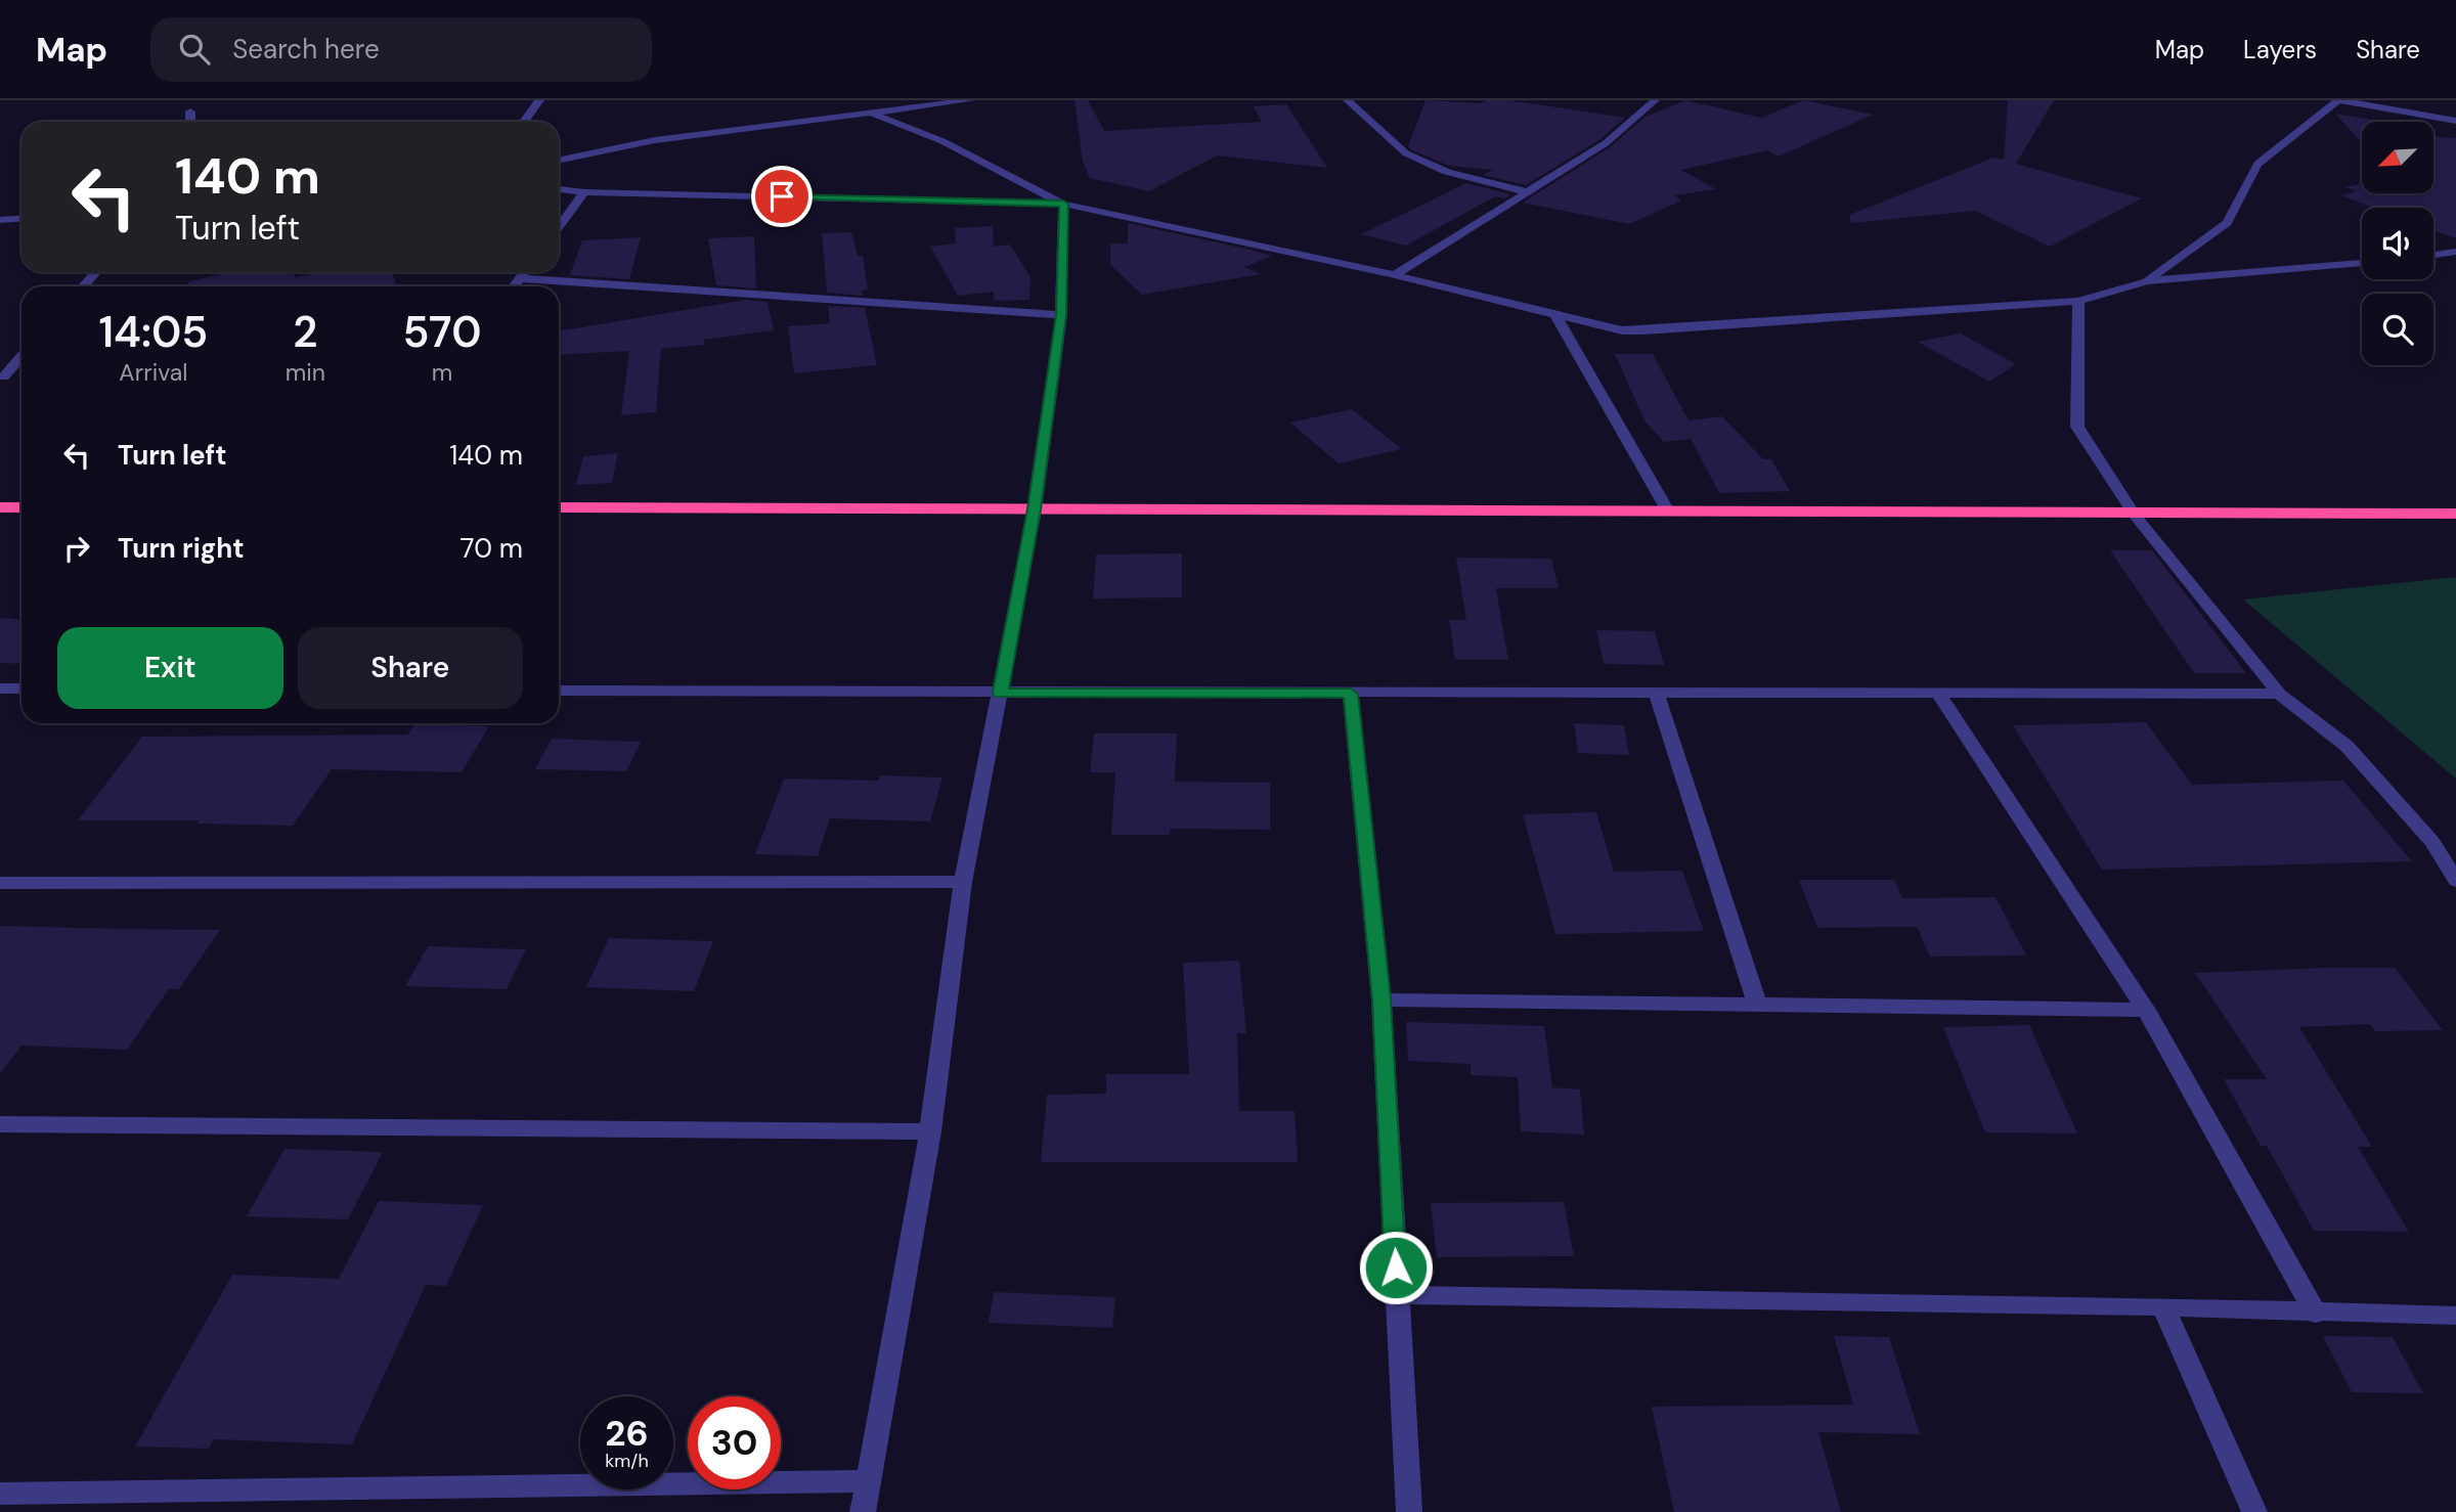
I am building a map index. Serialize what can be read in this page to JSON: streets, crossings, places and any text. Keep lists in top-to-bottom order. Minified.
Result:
{"north":"bottom left","page":{"header":"Map","search":"Search here","nav":["Map","Layers","Share"],"turn":["140 m","Turn left"],"eta":["14:05","Arrival","2","min","570","m"],"list":[{"name":"Turn left","value":"140 m"},{"name":"Turn right","value":"70 m"}],"buttons":["Exit","Share"],"speed":"26 km/h","limit":"30"}}
